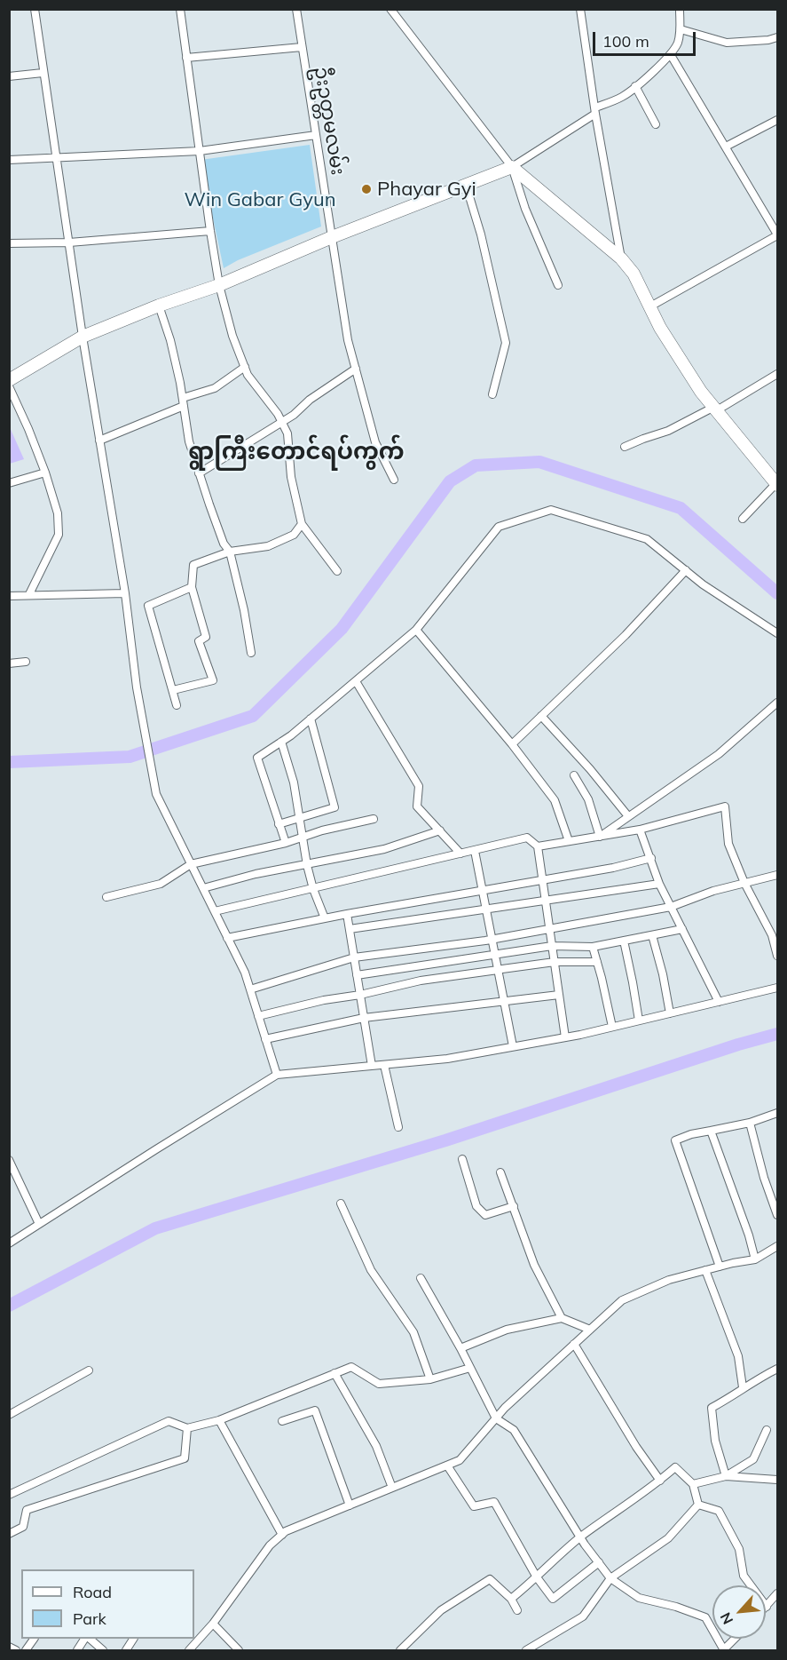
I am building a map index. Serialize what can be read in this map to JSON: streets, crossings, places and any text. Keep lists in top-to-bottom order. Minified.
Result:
{"streets":{"street":["ဦးဥတ္တမလမ်း"]},"districts":["ရွာကြီးတောင်ရပ်ကွက်"],"parks":["Win Gabar Gyun"],"places":["Phayar Gyi"],"legend":["Road","Park"],"scale_bar":"100 m","north":"bottom left"}
